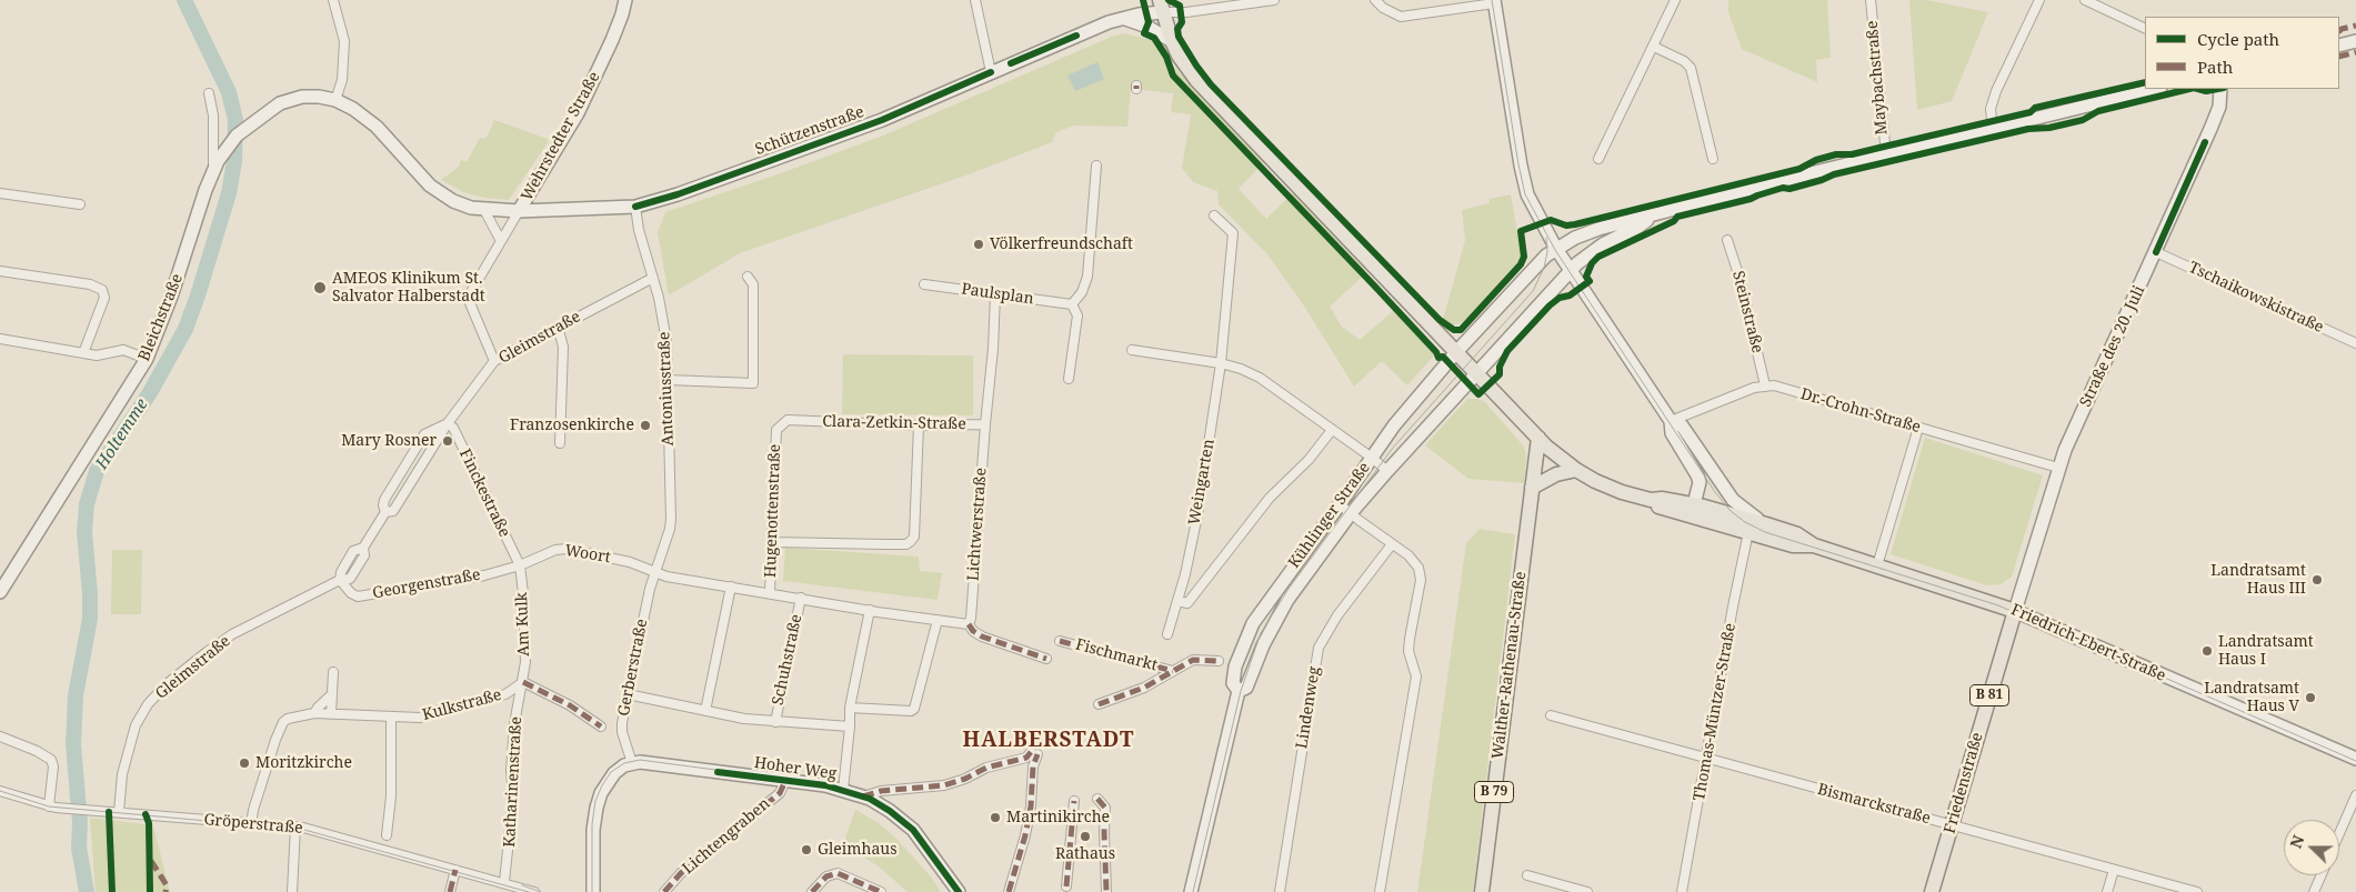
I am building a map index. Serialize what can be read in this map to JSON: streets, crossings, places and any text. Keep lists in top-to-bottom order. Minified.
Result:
{"streets":{"main road":["Friedrich-Ebert-Straße","Walther-Rathenau-Straße","B 81","Friedenstraße","B 79"],"street":["Maybachstraße","Schützenstraße","Wehrstedter Straße","Paulsplan","Tschaikowskistraße","Steinstraße","Bleichstraße","Gleimstraße","Straße des 20. Juli","Antoniusstraße","Dr.-Crohn-Straße","Clara-Zetkin-Straße","Weingarten","Finckestraße","Hugenottenstraße","Kühlinger Straße","Lichtwerstraße","Woort","Georgenstraße","Am Kulk","Fischmarkt","Schuhstraße","Gerberstraße","Kulkstraße","Lindenweg","Thomas-Müntzer-Straße","Hoher Weg","Katharinenstraße","Bismarckstraße","Gröperstraße","Lichtengraben"]},"crossings":[["Maybachstraße","Kühlinger Straße"],["Schützenstraße","Wehrstedter Straße"],["Schützenstraße","Bleichstraße"],["Schützenstraße","Antoniusstraße"],["Schützenstraße","Friedrich-Ebert-Straße"],["Paulsplan","Clara-Zetkin-Straße"],["Tschaikowskistraße","Straße des 20. Juli"],["Steinstraße","Dr.-Crohn-Straße"],["Gleimstraße","Antoniusstraße"],["Gleimstraße","Finckestraße"],["Gleimstraße","Georgenstraße"],["Gleimstraße","Gröperstraße"],["Straße des 20. Juli","Dr.-Crohn-Straße"],["Straße des 20. Juli","Friedrich-Ebert-Straße"],["Straße des 20. Juli","Friedenstraße"],["Antoniusstraße","Woort"],["Antoniusstraße","Schuhstraße"],["Antoniusstraße","Gerberstraße"],["Clara-Zetkin-Straße","Hugenottenstraße"],["Clara-Zetkin-Straße","Lichtwerstraße"],["Finckestraße","Woort"],["Finckestraße","Georgenstraße"],["Finckestraße","Am Kulk"],["Hugenottenstraße","Schuhstraße"],["Kühlinger Straße","Friedrich-Ebert-Straße"],["Lichtwerstraße","Schuhstraße"],["Woort","Georgenstraße"],["Woort","Am Kulk"],["Woort","Schuhstraße"],["Woort","Gerberstraße"],["Georgenstraße","Am Kulk"],["Am Kulk","Kulkstraße"],["Am Kulk","Katharinenstraße"],["Friedrich-Ebert-Straße","Walther-Rathenau-Straße"],["Friedrich-Ebert-Straße","Thomas-Müntzer-Straße"],["Friedrich-Ebert-Straße","Friedenstraße"],["Schuhstraße","Gerberstraße"],["Gerberstraße","Hoher Weg"],["Kulkstraße","Katharinenstraße"],["Kulkstraße","Gröperstraße"],["Thomas-Müntzer-Straße","Bismarckstraße"],["Hoher Weg","Lichtengraben"],["Katharinenstraße","Gröperstraße"],["Friedenstraße","Bismarckstraße"]],"districts":["HALBERSTADT"],"water":["Holtemme"],"places":["Völkerfreundschaft","AMEOS Klinikum St. Salvator Halberstadt","Franzosenkirche","Mary Rosner","Landratsamt Haus III","Landratsamt Haus I","Landratsamt Haus V","Moritzkirche","Martinikirche","Rathaus","Gleimhaus"],"legend":["Cycle path","Path"],"north":"left"}
